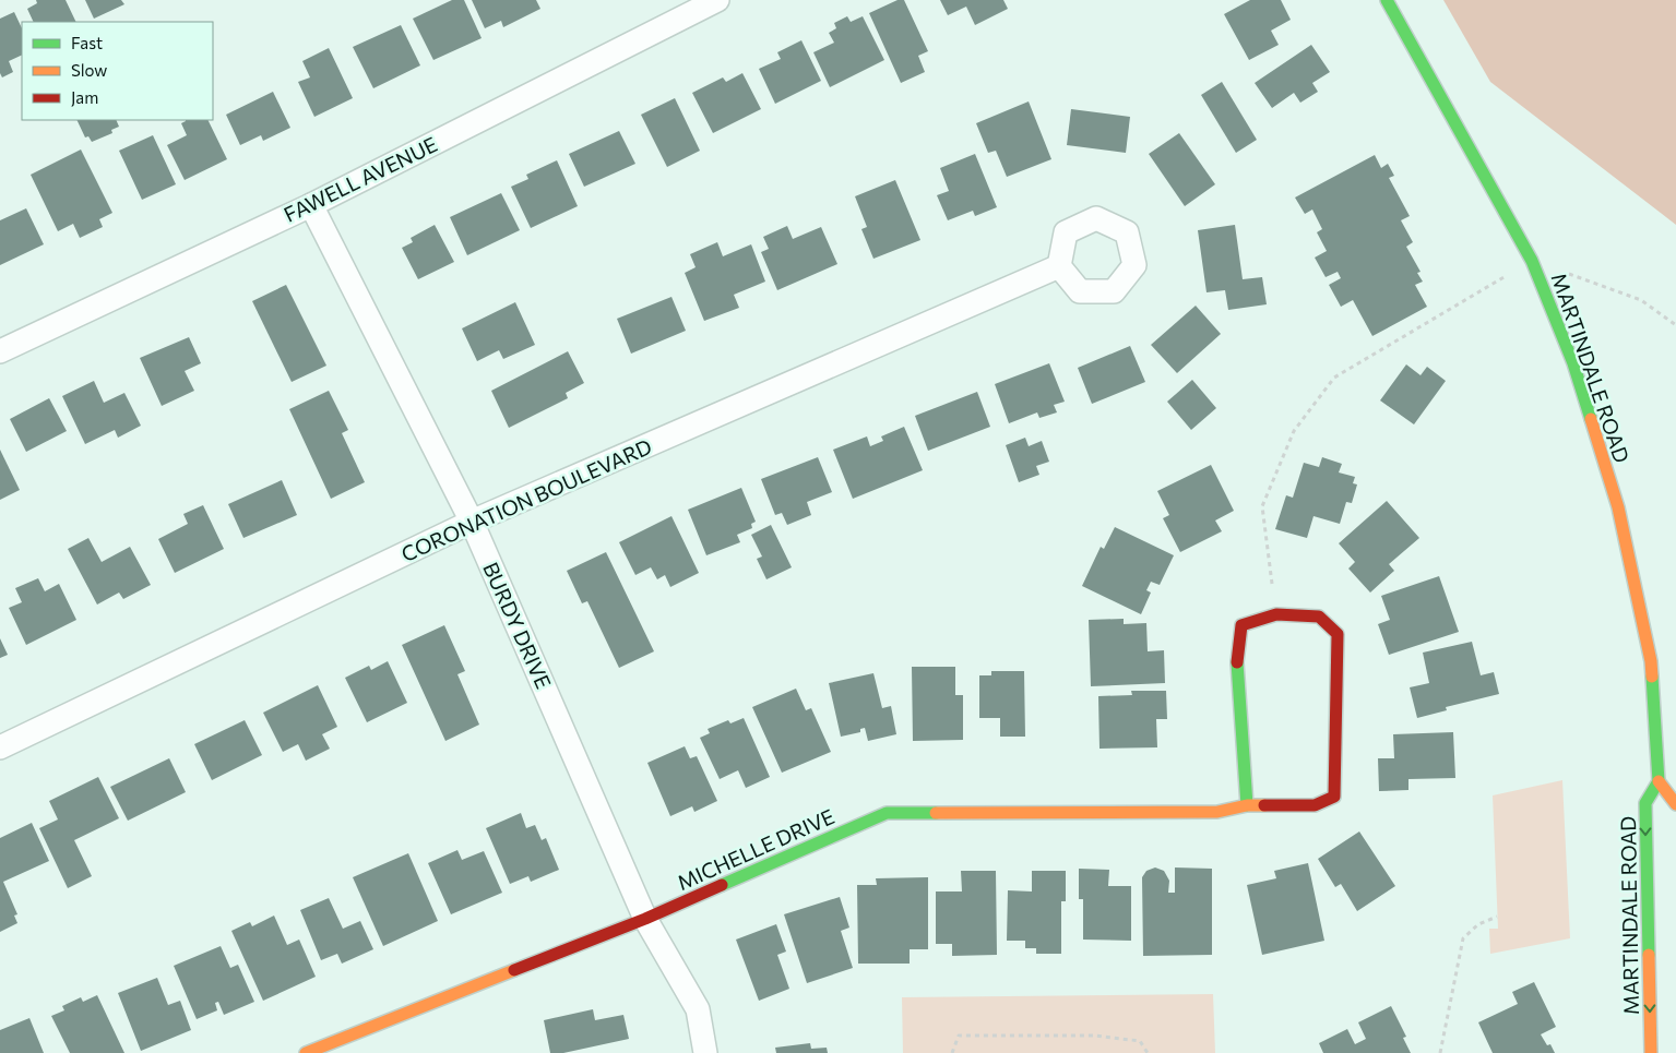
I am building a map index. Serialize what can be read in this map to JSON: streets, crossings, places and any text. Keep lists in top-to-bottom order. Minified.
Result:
{"streets":{"street":["FAWELL AVENUE","MARTINDALE ROAD","CORONATION BOULEVARD","BURDY DRIVE","MICHELLE DRIVE"]},"crossings":[["FAWELL AVENUE","BURDY DRIVE"],["CORONATION BOULEVARD","BURDY DRIVE"],["BURDY DRIVE","MICHELLE DRIVE"]],"legend":["Fast","Slow","Jam"]}
